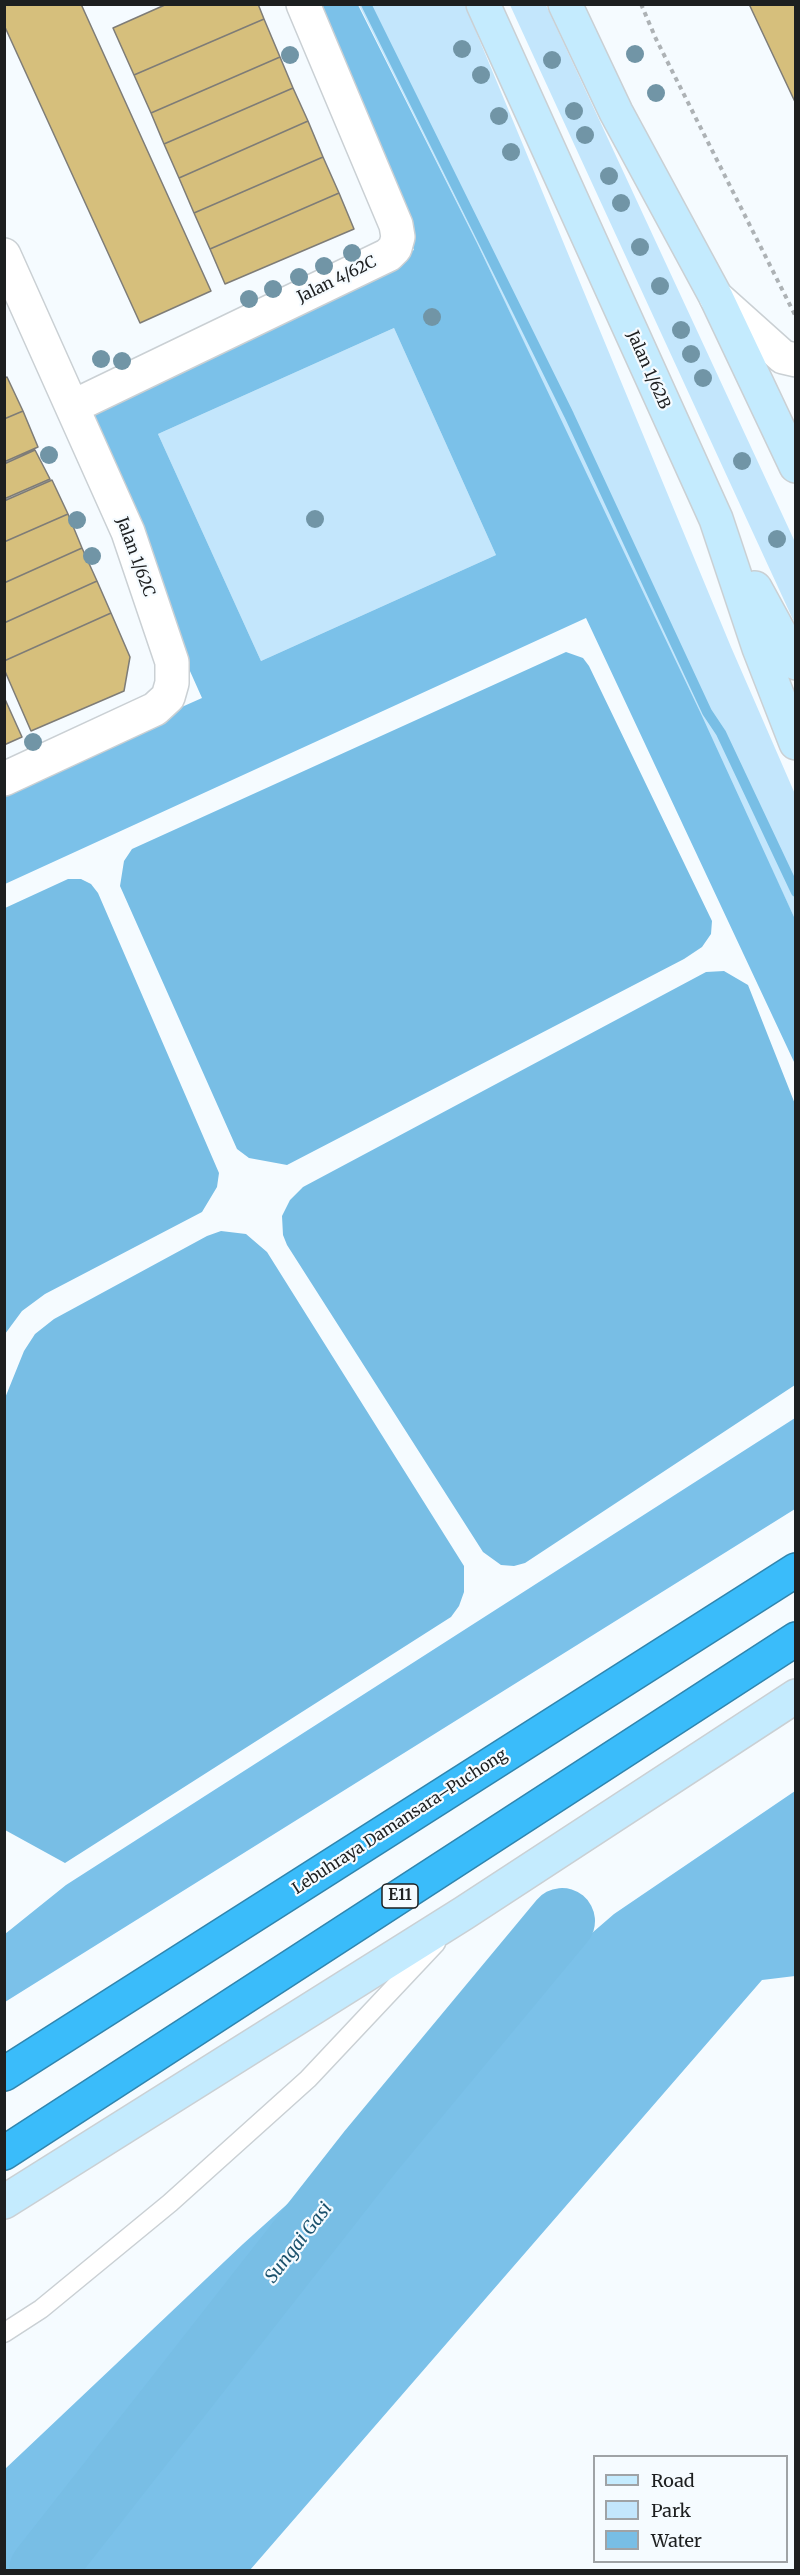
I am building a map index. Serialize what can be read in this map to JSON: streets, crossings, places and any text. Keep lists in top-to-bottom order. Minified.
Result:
{"streets":{"highway":["Lebuhraya Damansara–Puchong","E11"],"main road":["Jalan 1/62B"],"street":["Jalan 4/62C","Jalan 1/62C"]},"crossings":[["Jalan 4/62C","Jalan 1/62C"]],"water":["Sungai Gasi"],"legend":["Road","Park","Water"]}
